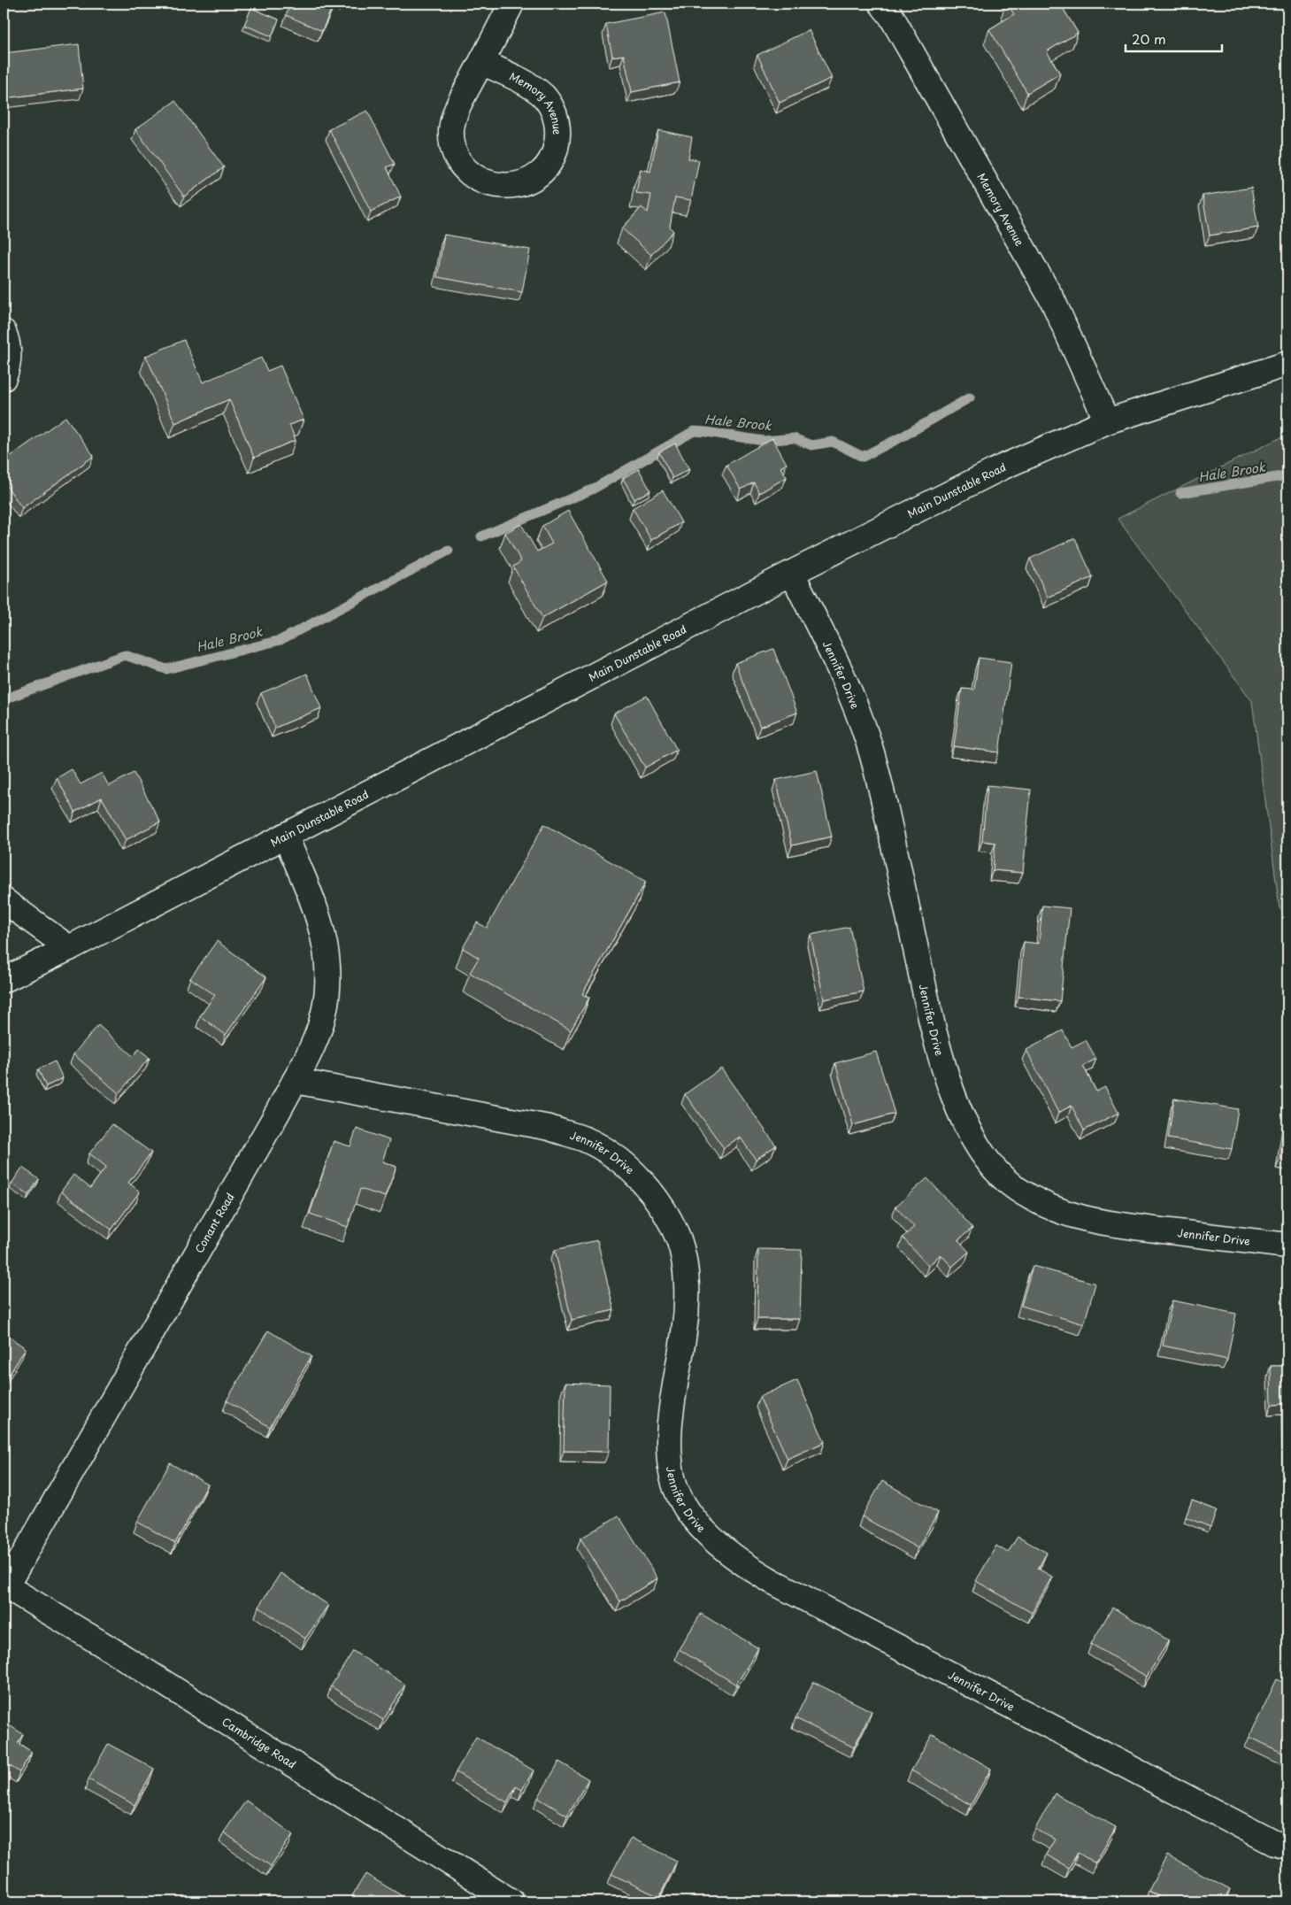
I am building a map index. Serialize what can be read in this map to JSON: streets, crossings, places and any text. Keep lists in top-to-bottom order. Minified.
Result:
{"streets":{"street":["Memory Avenue","Main Dunstable Road","Jennifer Drive","Conant Road","Cambridge Road"]},"crossings":[["Memory Avenue","Main Dunstable Road"],["Main Dunstable Road","Jennifer Drive"],["Main Dunstable Road","Conant Road"],["Jennifer Drive","Conant Road"],["Conant Road","Cambridge Road"]],"water":["Hale Brook"],"scale_bar":"20 m"}
